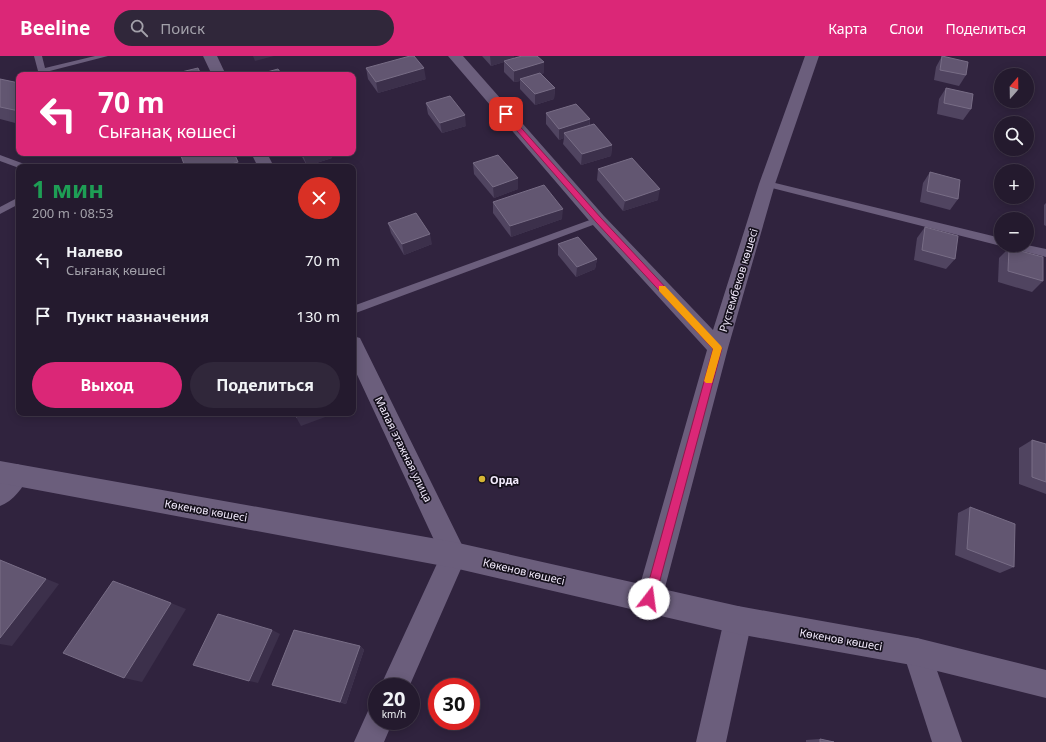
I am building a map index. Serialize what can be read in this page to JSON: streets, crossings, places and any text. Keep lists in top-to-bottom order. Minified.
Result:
{"streets":{"street":["Рүстембеков көшесі","Малая этажная улица","Көкенов көшесі"]},"crossings":[["Рүстембеков көшесі","Көкенов көшесі"],["Малая этажная улица","Көкенов көшесі"]],"places":["Орда"],"north":"top","page":{"header":"Beeline","search":"Поиск","nav":["Карта","Слои","Поделиться"],"map_buttons":["+","−"],"turn":["70 m","Сығанақ көшесі"],"heading":["1 мин","200 m · 08:53"],"list":[{"name":"Налево","note":"Сығанақ көшесі","value":"70 m"},{"name":"Пункт назначения","value":"130 m"}],"buttons":["Выход","Поделиться"],"speed":"20 km/h","limit":"30"}}
